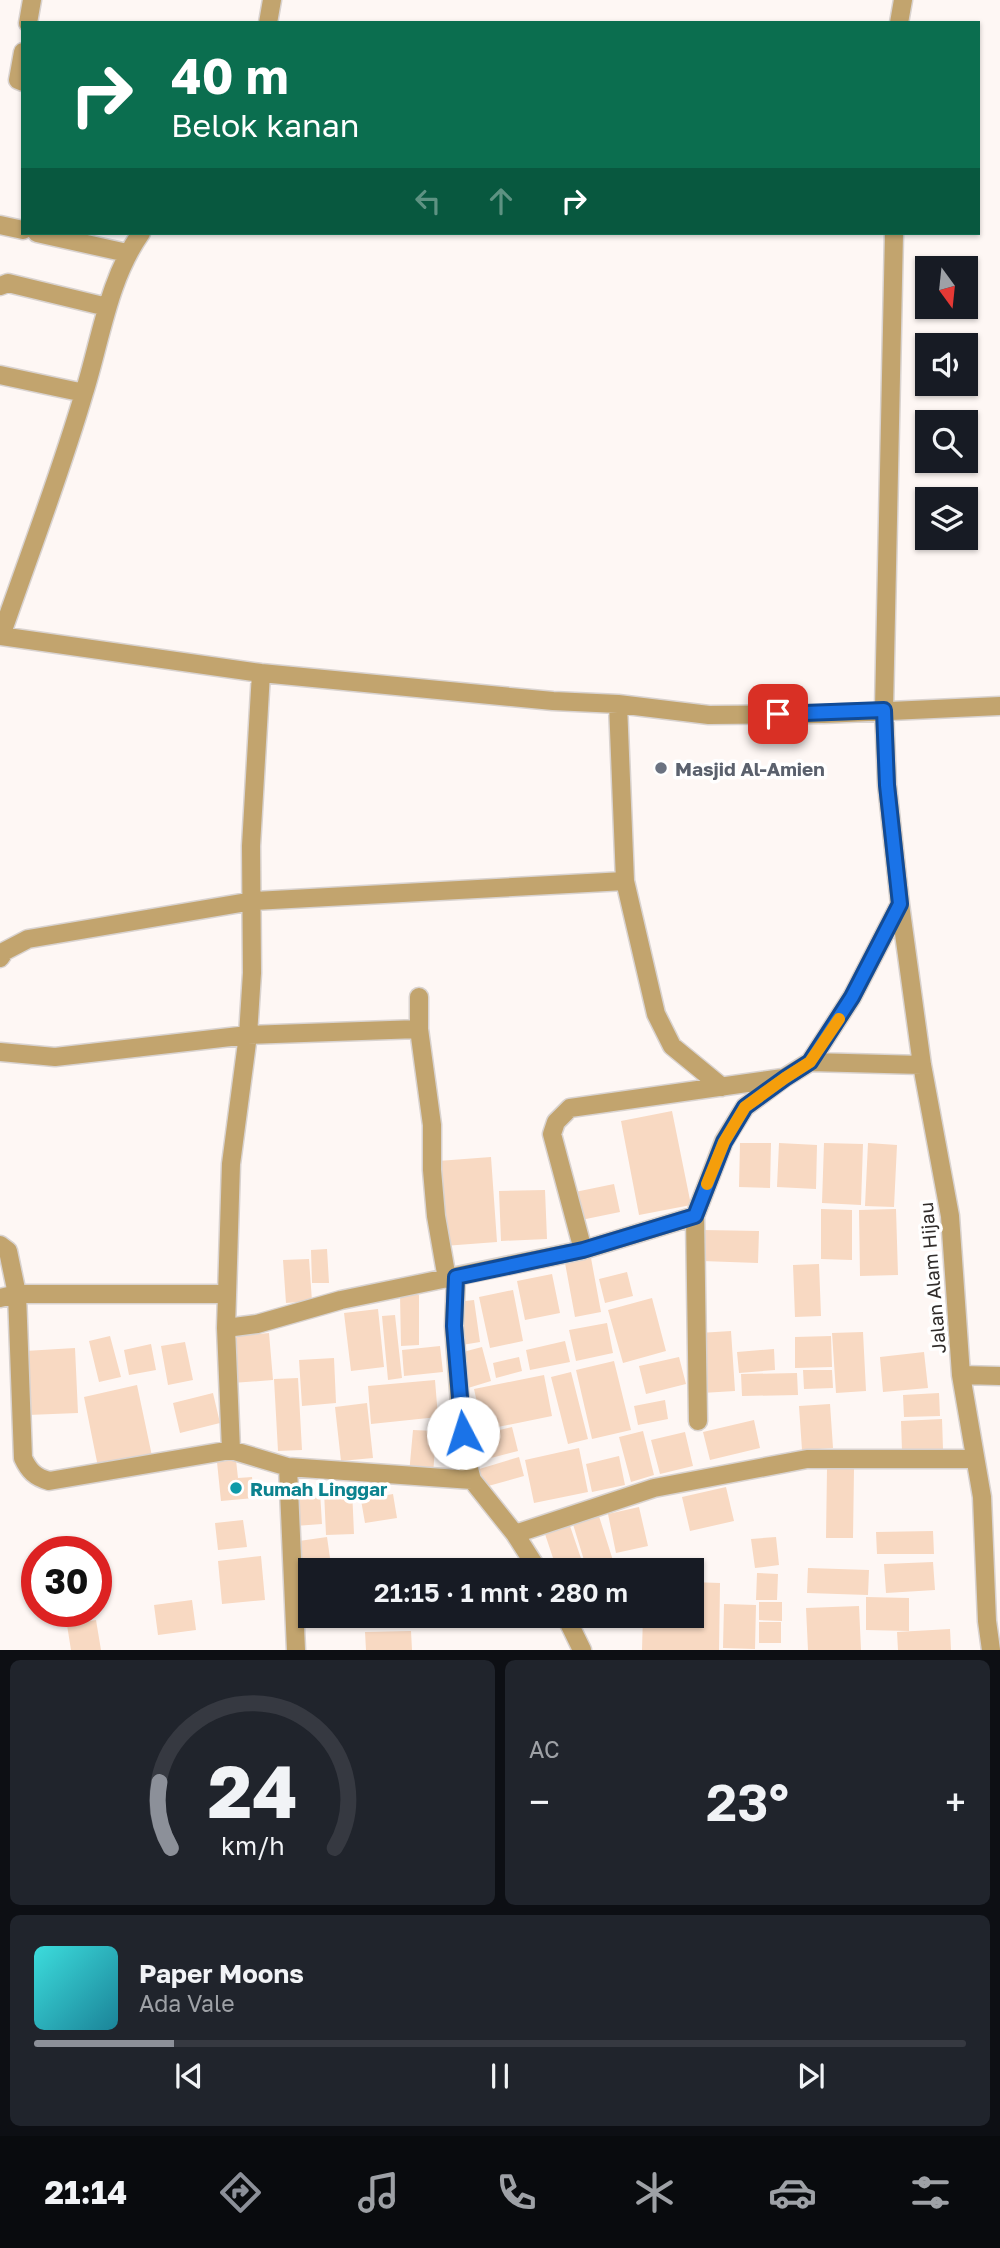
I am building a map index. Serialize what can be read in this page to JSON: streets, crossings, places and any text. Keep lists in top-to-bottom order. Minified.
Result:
{"streets":{"street":["Jalan Alam Hijau"]},"places":["Masjid Al-Amien","Rumah Linggar"],"north":"bottom","page":{"turn":["40 m","Belok kanan"],"limit":"30","trip":"21:15 · 1 mnt · 280 m","tile":"AC","heat":["−","23°","+"],"song":["Paper Moons","Ada Vale"],"tabs":"21:14","gauge":["24","km/h"]}}
